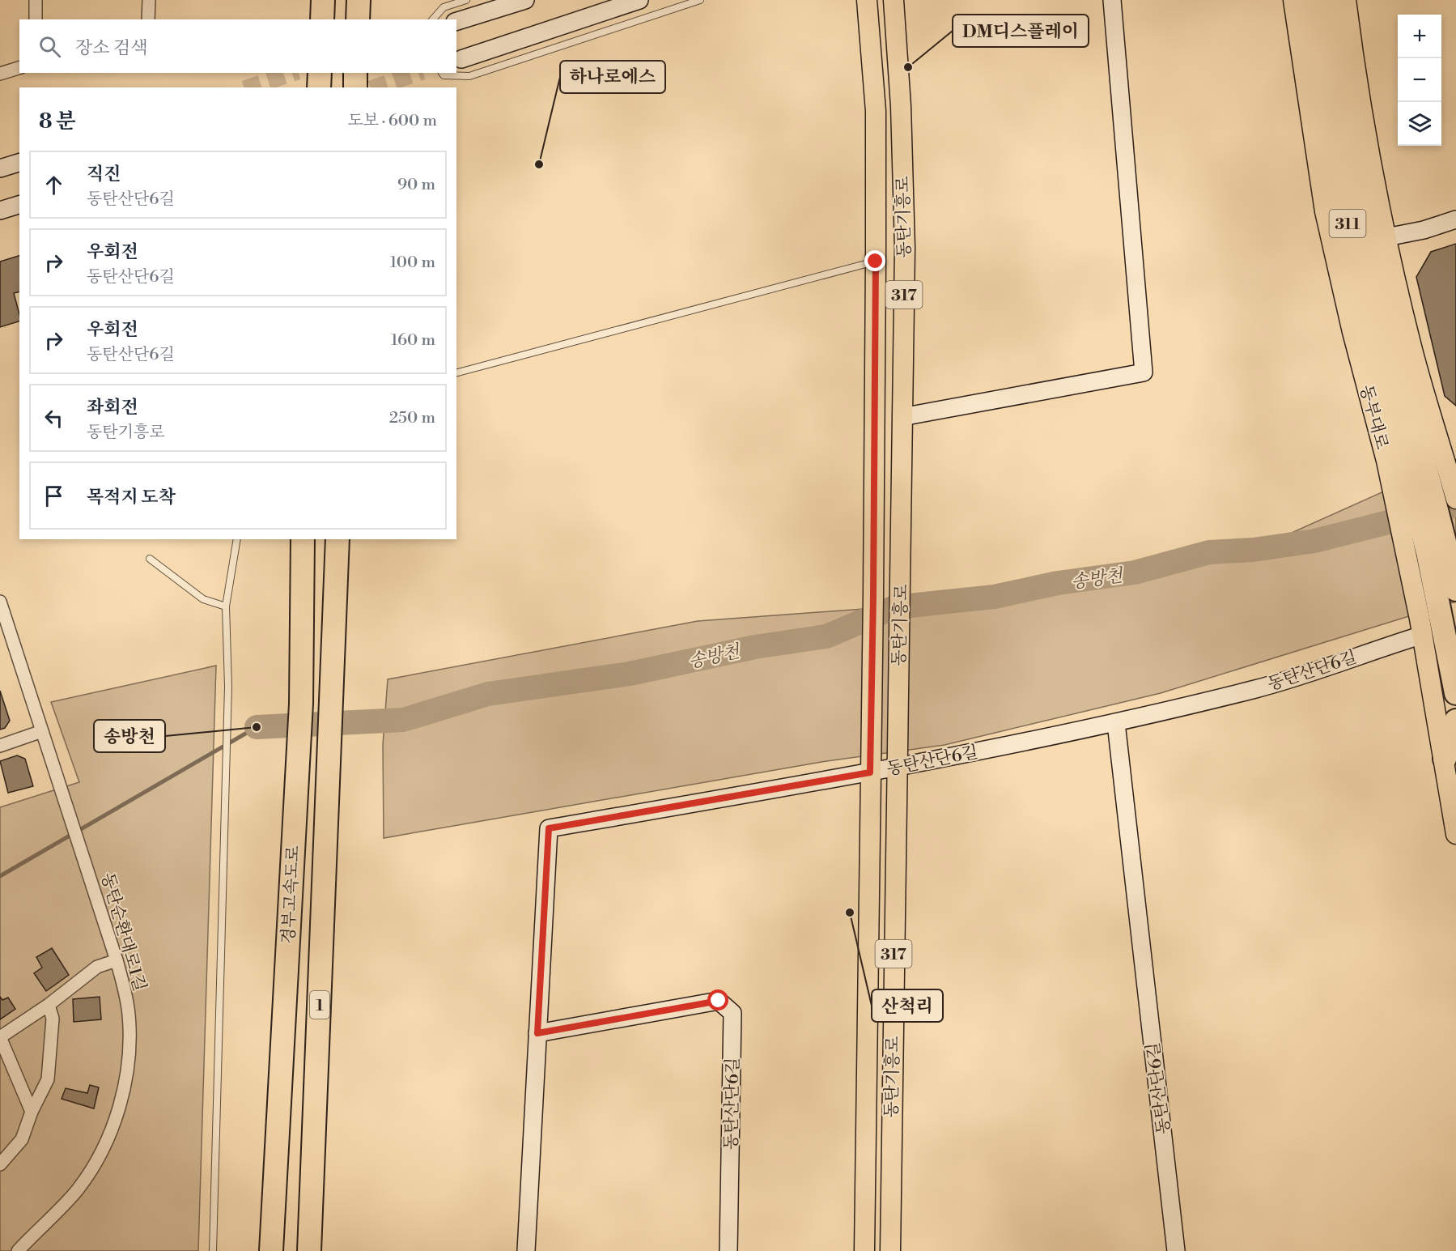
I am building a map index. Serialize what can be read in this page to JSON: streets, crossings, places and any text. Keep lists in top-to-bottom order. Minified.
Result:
{"streets":{"highway":["311","동부대로","경부고속도로","1"],"main road":["동탄기흥로","317"],"street":["동탄산단6길","동탄순환대로1길"]},"crossings":[["동탄기흥로","동탄산단6길"],["동부대로","동탄산단6길"]],"water":["송방천"],"places":["DM디스플레이","하나로에스","송방천","산척리"],"page":{"map_buttons":["+","−"],"search":"장소 검색","heading":["8 분","도보 · 600 m"],"list":[["직진","동탄산단6길","90 m"],["우회전","동탄산단6길","100 m"],["우회전","동탄산단6길","160 m"],["좌회전","동탄기흥로","250 m"],"목적지 도착"]}}
